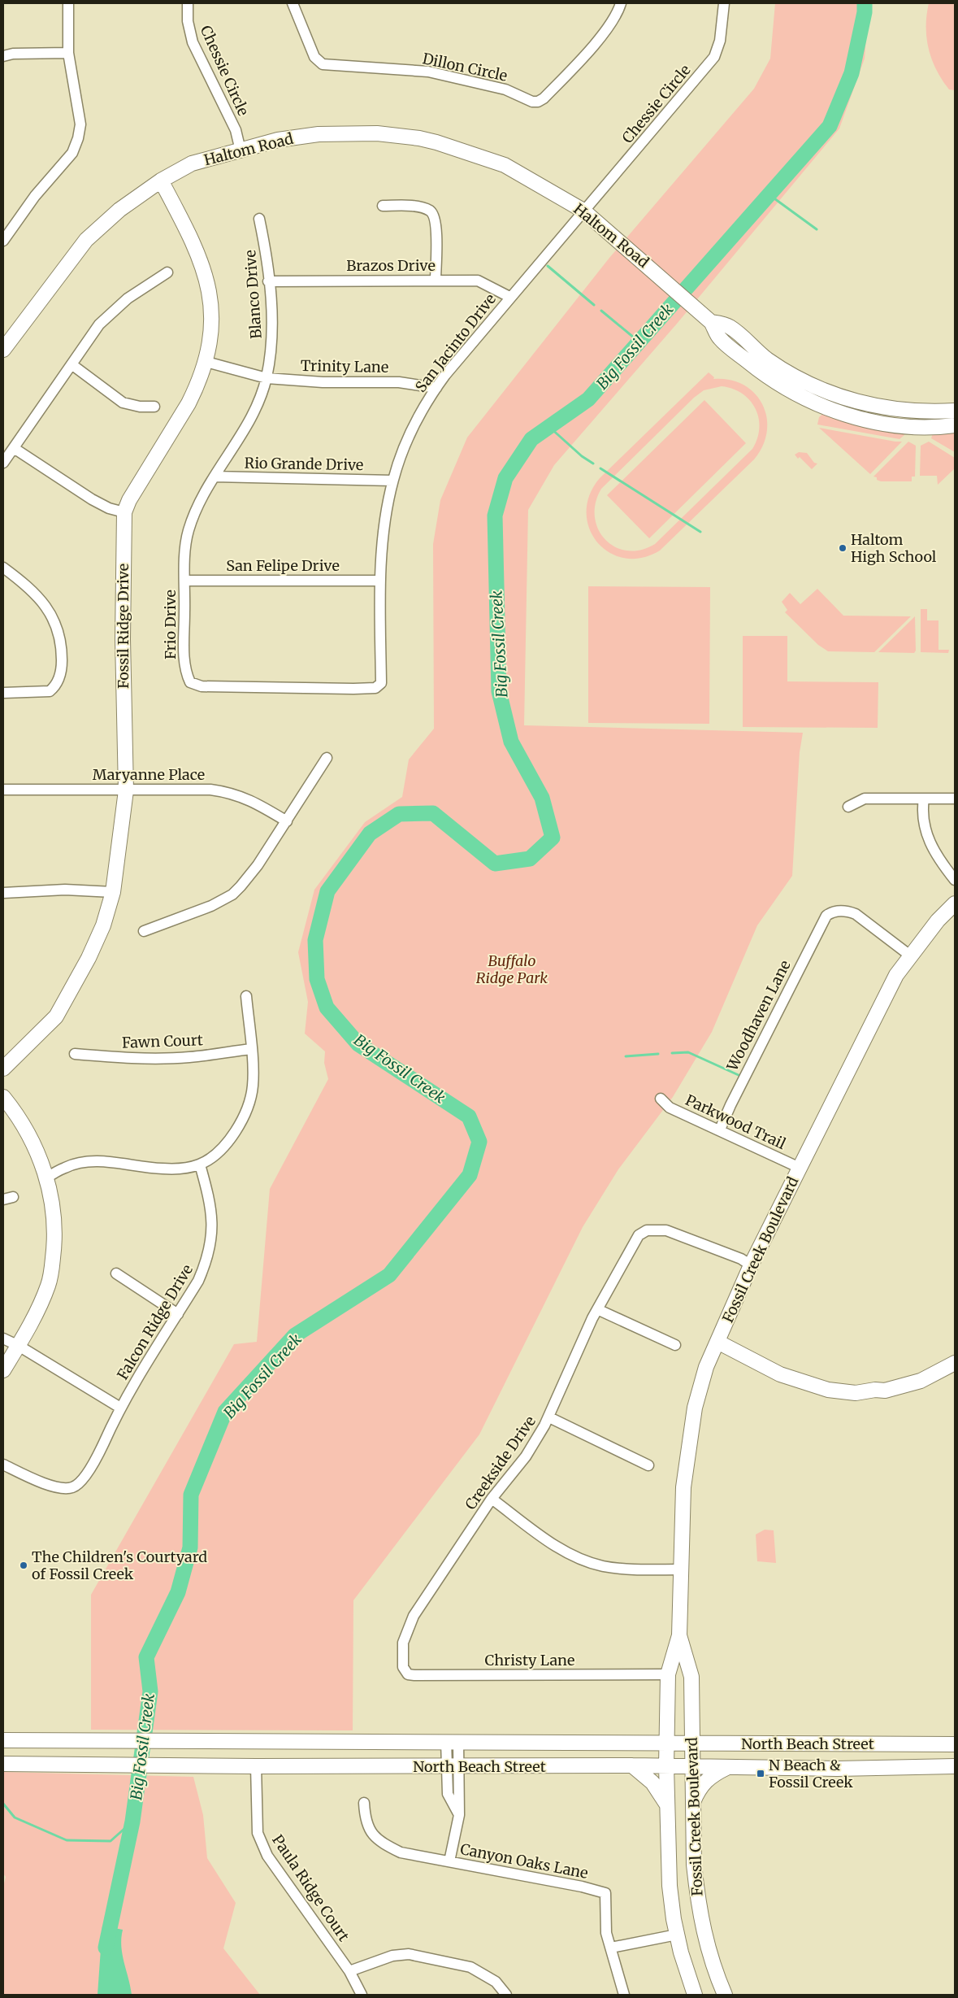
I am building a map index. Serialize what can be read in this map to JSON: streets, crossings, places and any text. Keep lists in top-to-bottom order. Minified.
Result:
{"streets":{"main road":["Haltom Road","Fossil Ridge Drive","Fossil Creek Boulevard","North Beach Street"],"street":["Dillon Circle","Chessie Circle","Brazos Drive","Blanco Drive","San Jacinto Drive","Trinity Lane","Rio Grande Drive","San Felipe Drive","Frio Drive","Maryanne Place","Woodhaven Lane","Fawn Court","Parkwood Trail","Falcon Ridge Drive","Creekside Drive","Christy Lane","Canyon Oaks Lane","Paula Ridge Court"]},"crossings":[["Chessie Circle","Haltom Road"],["Chessie Circle","San Jacinto Drive"],["Haltom Road","San Jacinto Drive"],["Haltom Road","Fossil Ridge Drive"],["Brazos Drive","Blanco Drive"],["Brazos Drive","San Jacinto Drive"],["Blanco Drive","Trinity Lane"],["Blanco Drive","Rio Grande Drive"],["Blanco Drive","Frio Drive"],["San Jacinto Drive","Trinity Lane"],["San Jacinto Drive","Rio Grande Drive"],["San Jacinto Drive","San Felipe Drive"],["San Jacinto Drive","Frio Drive"],["Trinity Lane","Fossil Ridge Drive"],["Rio Grande Drive","Frio Drive"],["San Felipe Drive","Frio Drive"],["Fossil Ridge Drive","Maryanne Place"],["Woodhaven Lane","Parkwood Trail"],["Woodhaven Lane","Fossil Creek Boulevard"],["Parkwood Trail","Fossil Creek Boulevard"],["Fossil Creek Boulevard","Creekside Drive"],["Fossil Creek Boulevard","Christy Lane"],["Fossil Creek Boulevard","North Beach Street"],["Creekside Drive","Christy Lane"],["North Beach Street","Paula Ridge Court"]],"water":["Big Fossil Creek"],"parks":["Buffalo Ridge Park"],"places":{"other":["Haltom High School","The Children's Courtyard of Fossil Creek"],"transit":["N Beach & Fossil Creek"]}}
